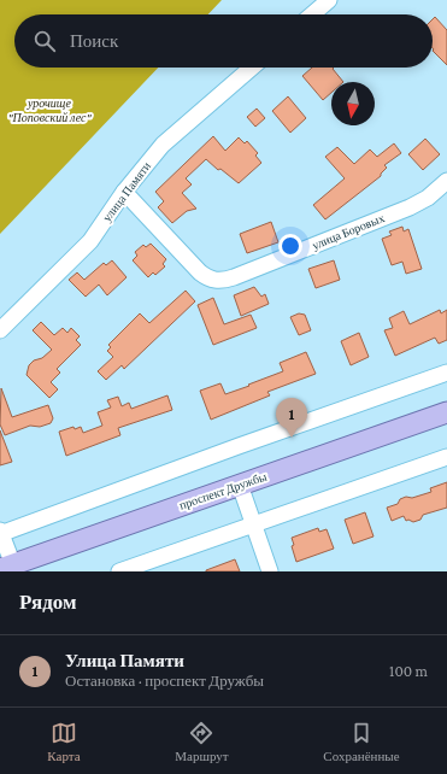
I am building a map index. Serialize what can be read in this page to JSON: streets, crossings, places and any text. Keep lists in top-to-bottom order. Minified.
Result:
{"streets":{"main road":["проспект Дружбы"],"street":["улица Памяти","улица Боровых"]},"crossings":[["улица Памяти","улица Боровых"]],"parks":["урочище \"Поповский лес\""],"north":"bottom","page":{"search":"Поиск","pins":"1","heading":"Рядом","list":[{"mark":"1","name":"Улица Памяти","note":"Остановка · проспект Дружбы","value":"100 m"}],"nav":["Карта","Маршрут","Сохранённые"]}}
